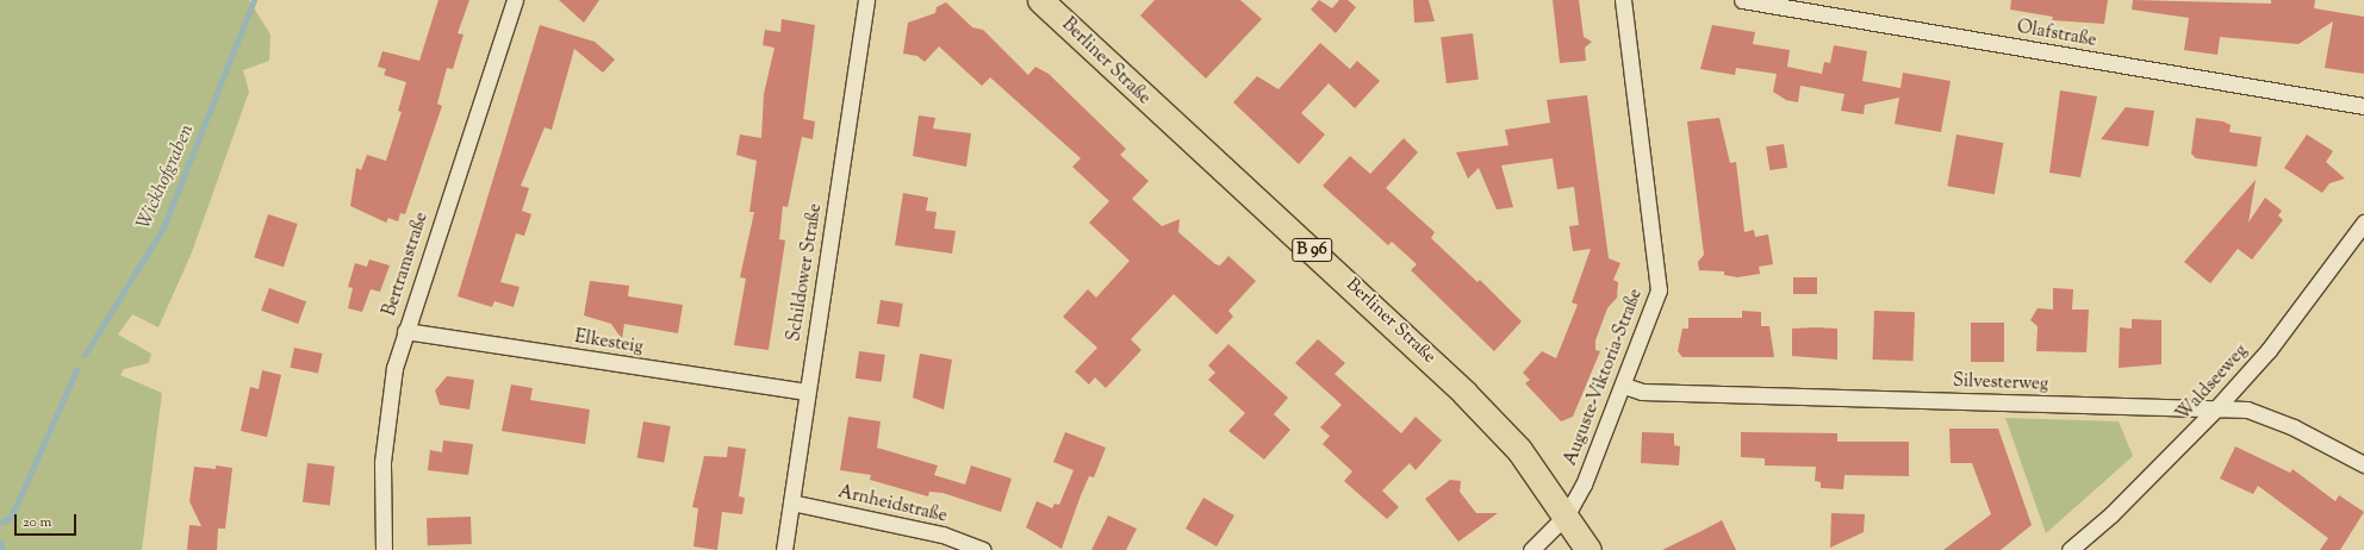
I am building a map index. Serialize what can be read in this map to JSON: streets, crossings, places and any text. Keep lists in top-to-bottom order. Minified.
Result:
{"streets":{"main road":["Berliner Straße","B 96"],"street":["Olafstraße","Bertramstraße","Schildower Straße","Elkesteig","Auguste-Viktoria-Straße","Silvesterweg","Waldseeweg","Arnheidstraße"]},"crossings":[["Berliner Straße","Auguste-Viktoria-Straße"],["Bertramstraße","Elkesteig"],["Schildower Straße","Elkesteig"],["Schildower Straße","Arnheidstraße"],["Auguste-Viktoria-Straße","Silvesterweg"],["Silvesterweg","Waldseeweg"]],"water":["Wickhofgraben"],"scale_bar":"20 m"}
